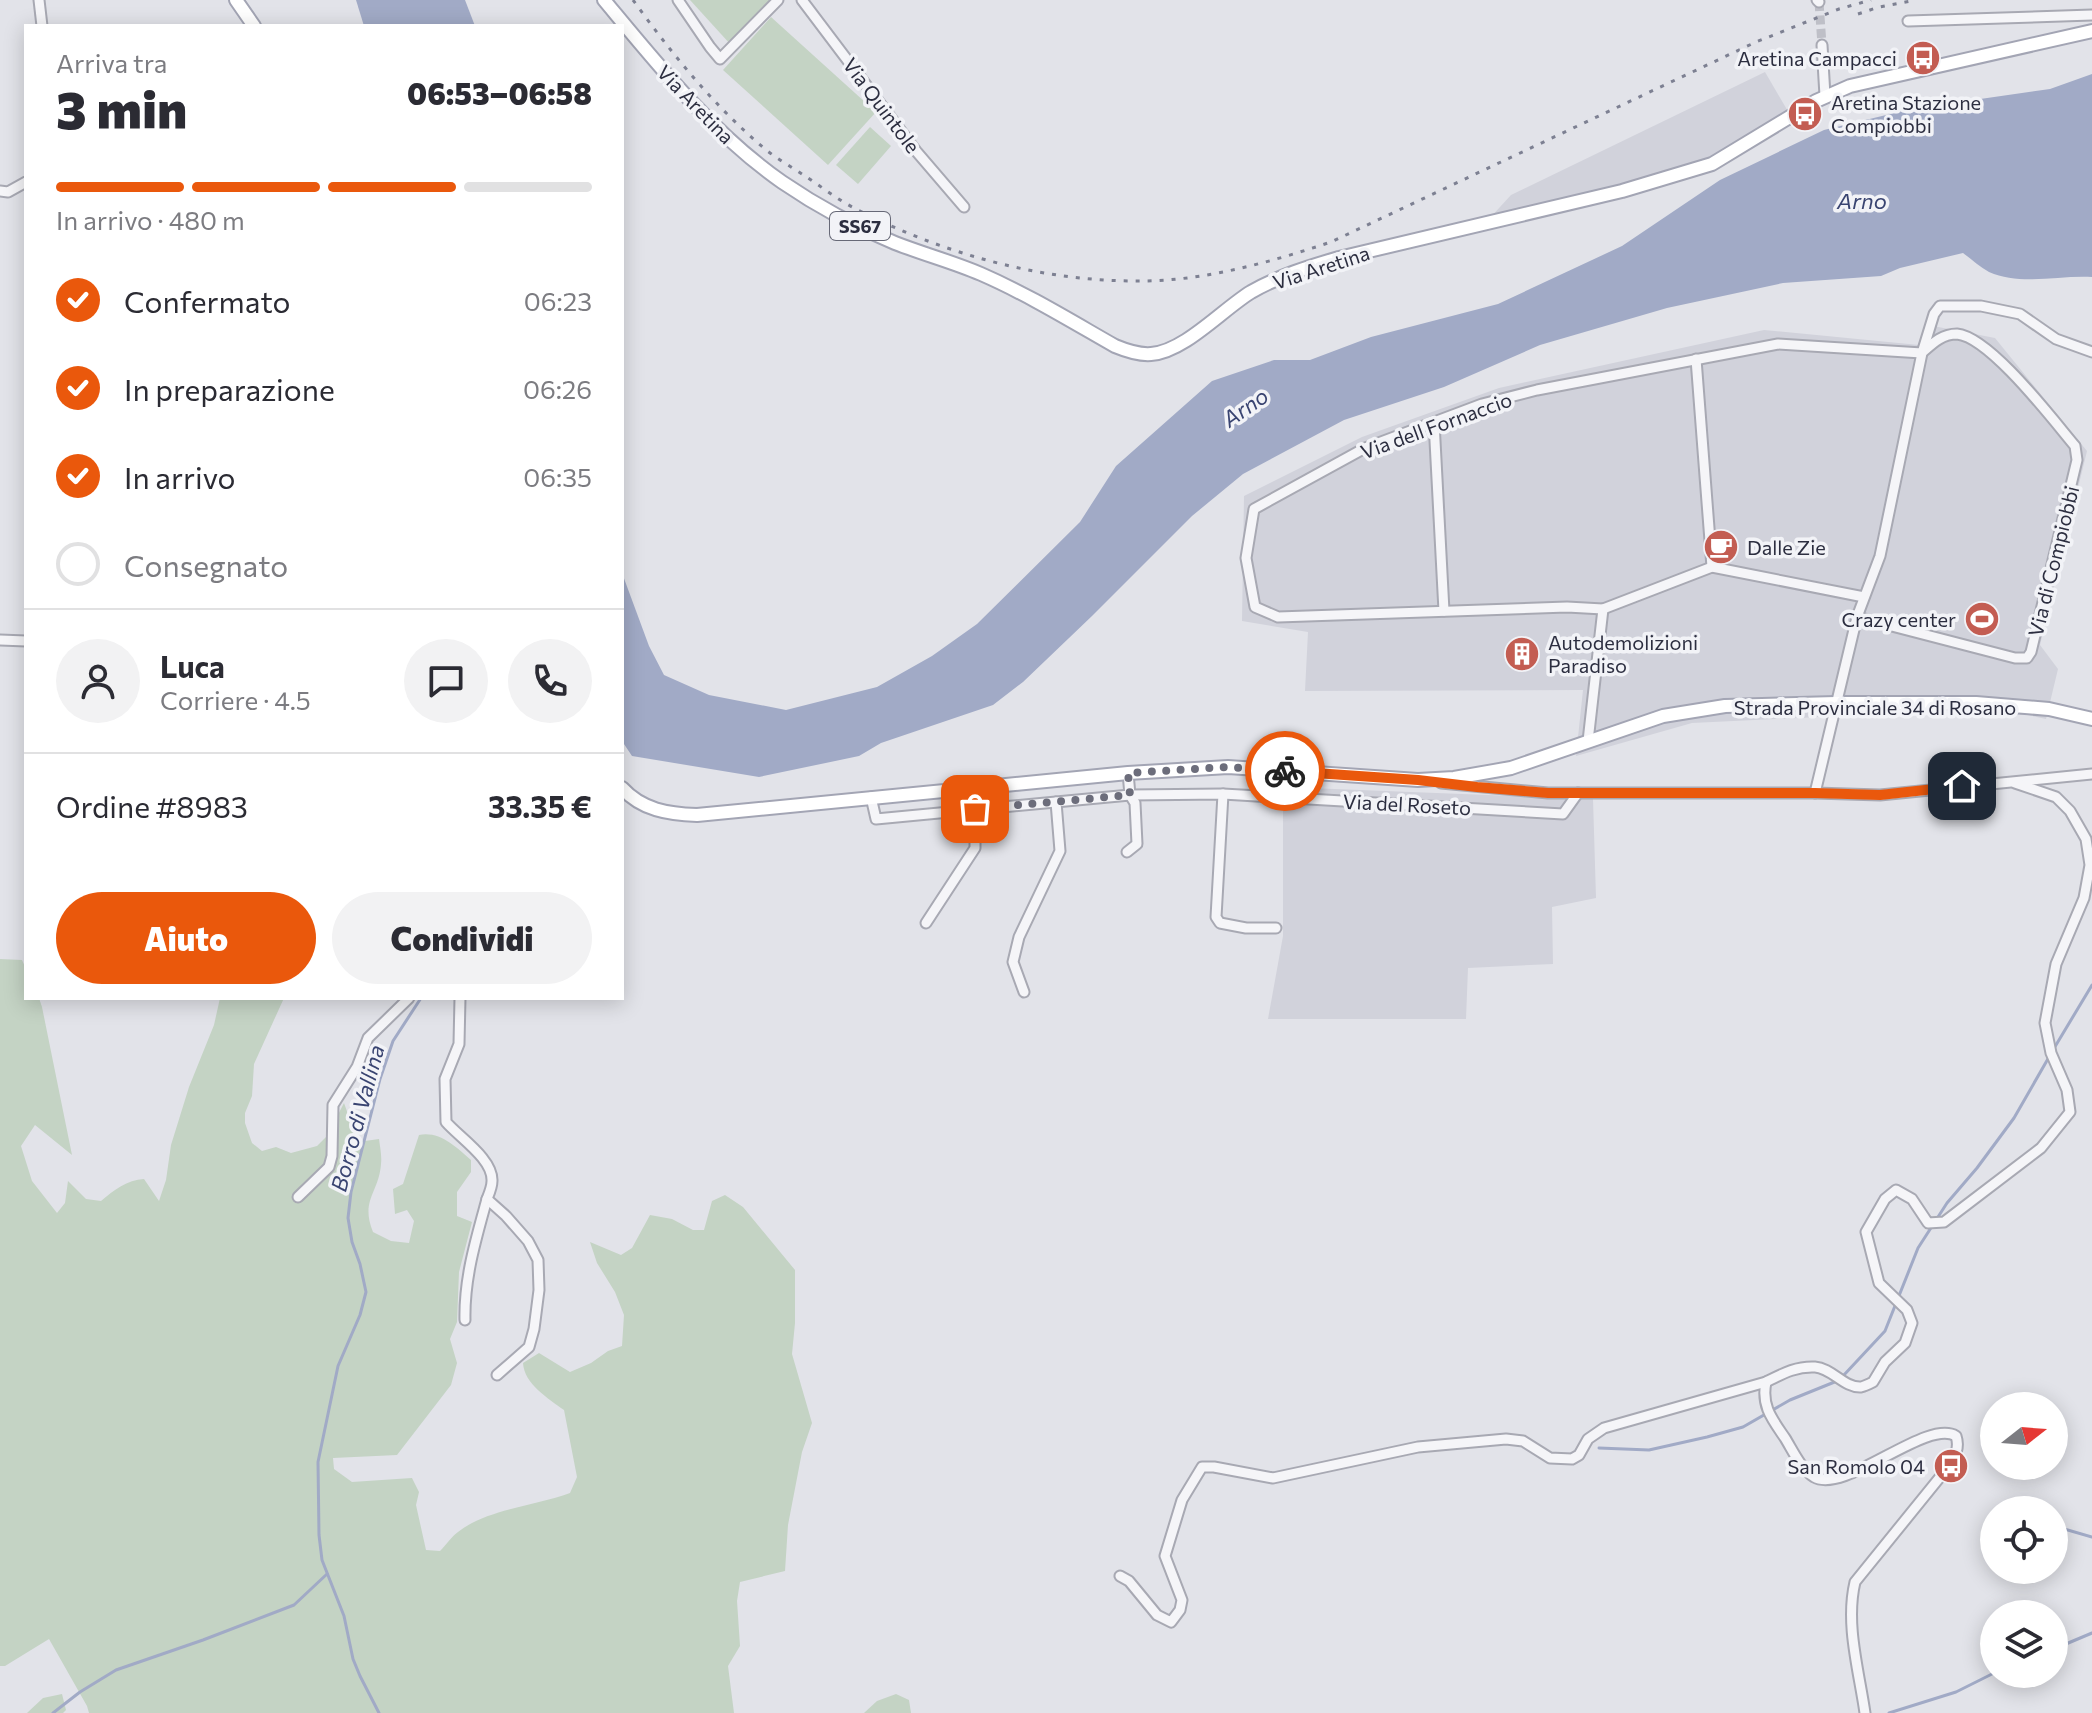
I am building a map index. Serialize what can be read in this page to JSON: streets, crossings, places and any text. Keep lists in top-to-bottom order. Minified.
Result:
{"streets":{"main road":["Via Aretina","SS67","Strada Provinciale 34 di Rosano"],"street":["Via Quintole","Via dell Fornaccio","Via di Compiobbi","Via del Roseto"]},"crossings":[["Via dell Fornaccio","Via di Compiobbi"],["Strada Provinciale 34 di Rosano","Via del Roseto"]],"water":["Arno","Borro di Vallina"],"places":{"bus stop":["Aretina Campacci","Aretina Stazione Compiobbi","San Romolo 04"],"cafe":["Dalle Zie"],"sports":["Crazy center"],"building":["Autodemolizioni Paradiso"]},"north":"right","page":{"heading":["3 min","Arriva tra","06:53–06:58"],"panel":["Luca","Corriere · 4.5","Ordine #8983","33.35 €"],"bar":"In arrivo · 480 m","list":[["Confermato","06:23"],["In preparazione","06:26"],["In arrivo","06:35"],"Consegnato"],"buttons":["Aiuto","Condividi"]}}
